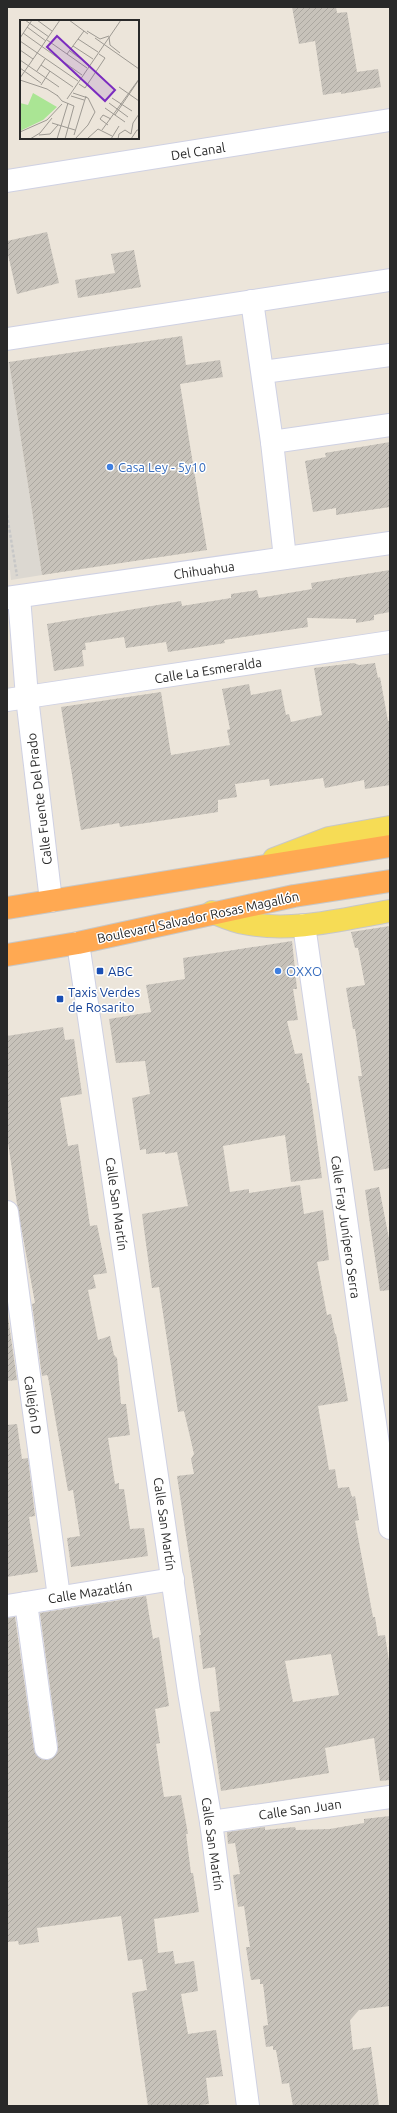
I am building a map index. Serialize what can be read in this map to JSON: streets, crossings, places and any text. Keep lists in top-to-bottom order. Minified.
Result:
{"streets":{"highway":["Boulevard Salvador Rosas Magallón"],"street":["Del Canal","Chihuahua","Calle La Esmeralda","Calle Fuente Del Prado","Calle San Martín","Calle Fray Junípero Serra","Callejón D","Calle Mazatlán","Calle San Juan"]},"crossings":[["Chihuahua","Calle Fuente Del Prado"],["Calle La Esmeralda","Calle Fuente Del Prado"],["Boulevard Salvador Rosas Magallón","Calle San Martín"],["Calle San Martín","Calle Mazatlán"],["Calle San Martín","Calle San Juan"],["Callejón D","Calle Mazatlán"]],"places":{"other":["Casa Ley - 5y10","OXXO"],"transit":["ABC","Taxis Verdes de Rosarito"]}}
